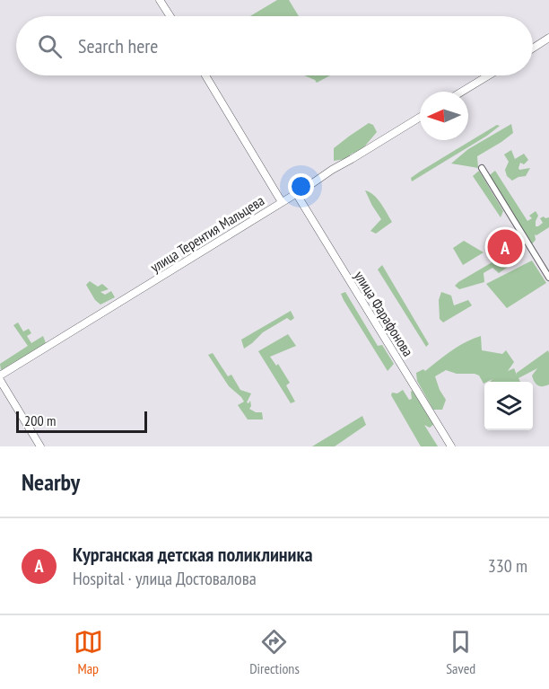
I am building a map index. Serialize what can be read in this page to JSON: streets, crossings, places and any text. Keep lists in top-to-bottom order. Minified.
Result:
{"streets":{"street":["улица Терентия Мальцева","улица Фарафонова"]},"crossings":[["улица Терентия Мальцева","улица Фарафонова"]],"scale_bar":"200 m","north":"left","page":{"search":"Search here","pins":"A","scale":"200 m","heading":"Nearby","list":[{"mark":"A","name":"Курганская детская поликлиника","note":"Hospital · улица Достовалова","value":"330 m"}],"nav":["Map","Directions","Saved"]}}
